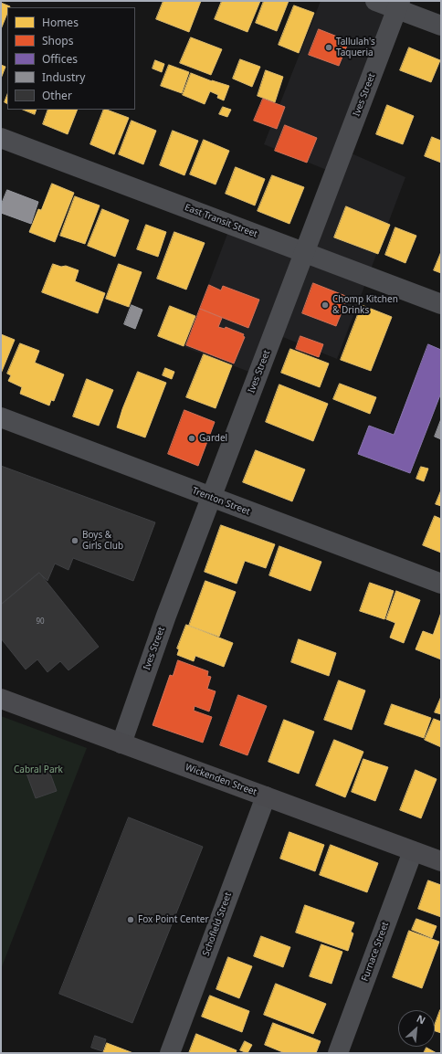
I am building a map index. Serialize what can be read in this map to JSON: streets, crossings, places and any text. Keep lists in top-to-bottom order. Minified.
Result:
{"streets":{"main road":["Wickenden Street"],"street":["Ives Street","East Transit Street","Trenton Street","Schofield Street","Furnace Street"]},"crossings":[["Ives Street","East Transit Street"],["Ives Street","Trenton Street"],["Ives Street","Wickenden Street"],["Wickenden Street","Schofield Street"],["Wickenden Street","Furnace Street"]],"parks":["Cabral Park"],"places":["Tallulah's Taqueria","Chomp Kitchen & Drinks","Gardel","Boys & Girls Club","Fox Point Center"],"house_numbers":["90"],"legend":["Homes","Shops","Offices","Industry","Other"],"north":"top right"}
